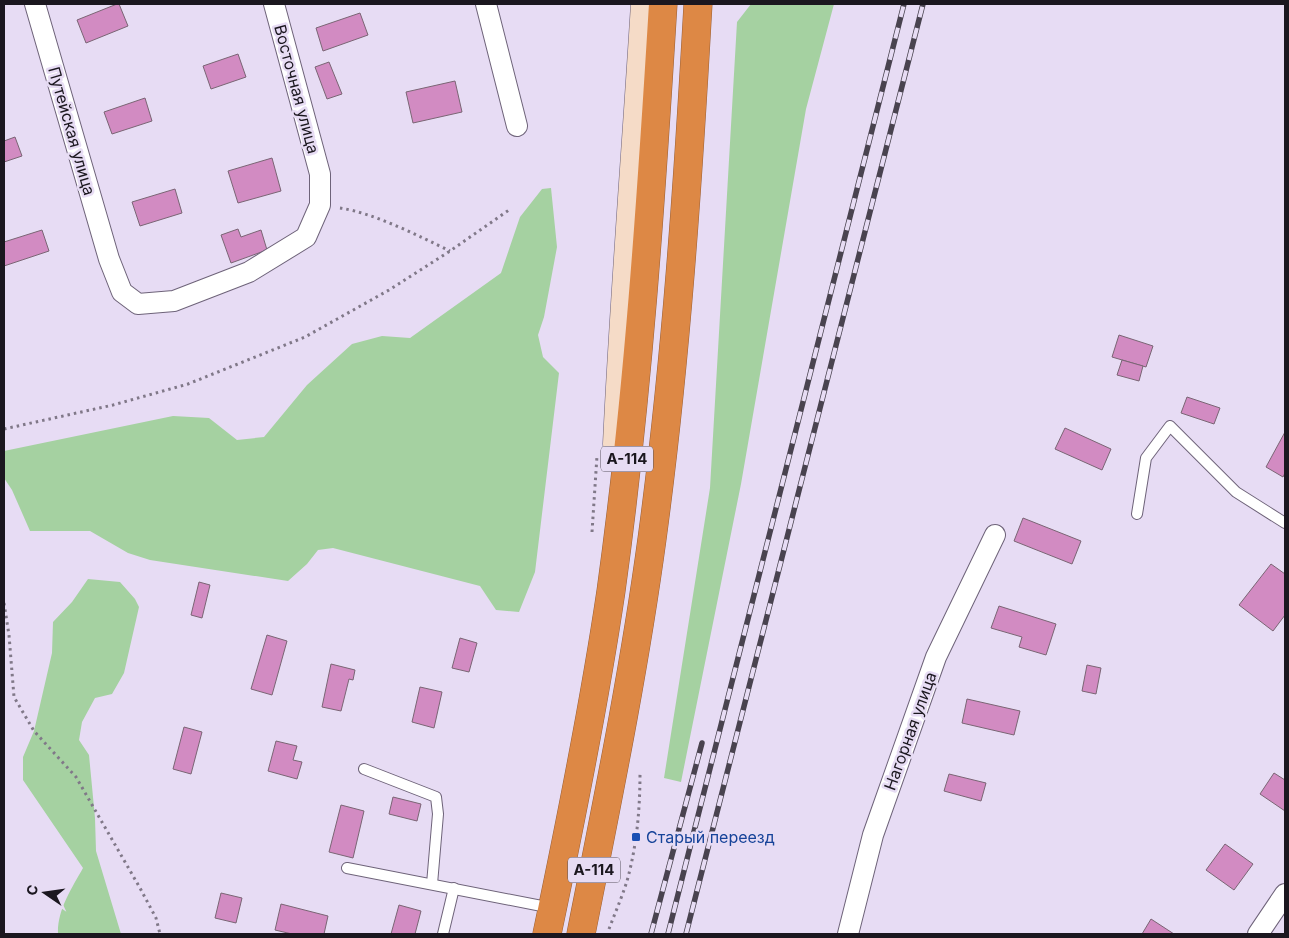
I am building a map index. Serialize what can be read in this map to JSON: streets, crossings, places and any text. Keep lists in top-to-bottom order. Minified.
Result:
{"streets":{"highway":["А-114"],"street":["Восточная улица","Путейская улица","Нагорная улица"]},"crossings":[["Восточная улица","Путейская улица"]],"places":{"transit":["Старый переезд"]},"north":"left"}
